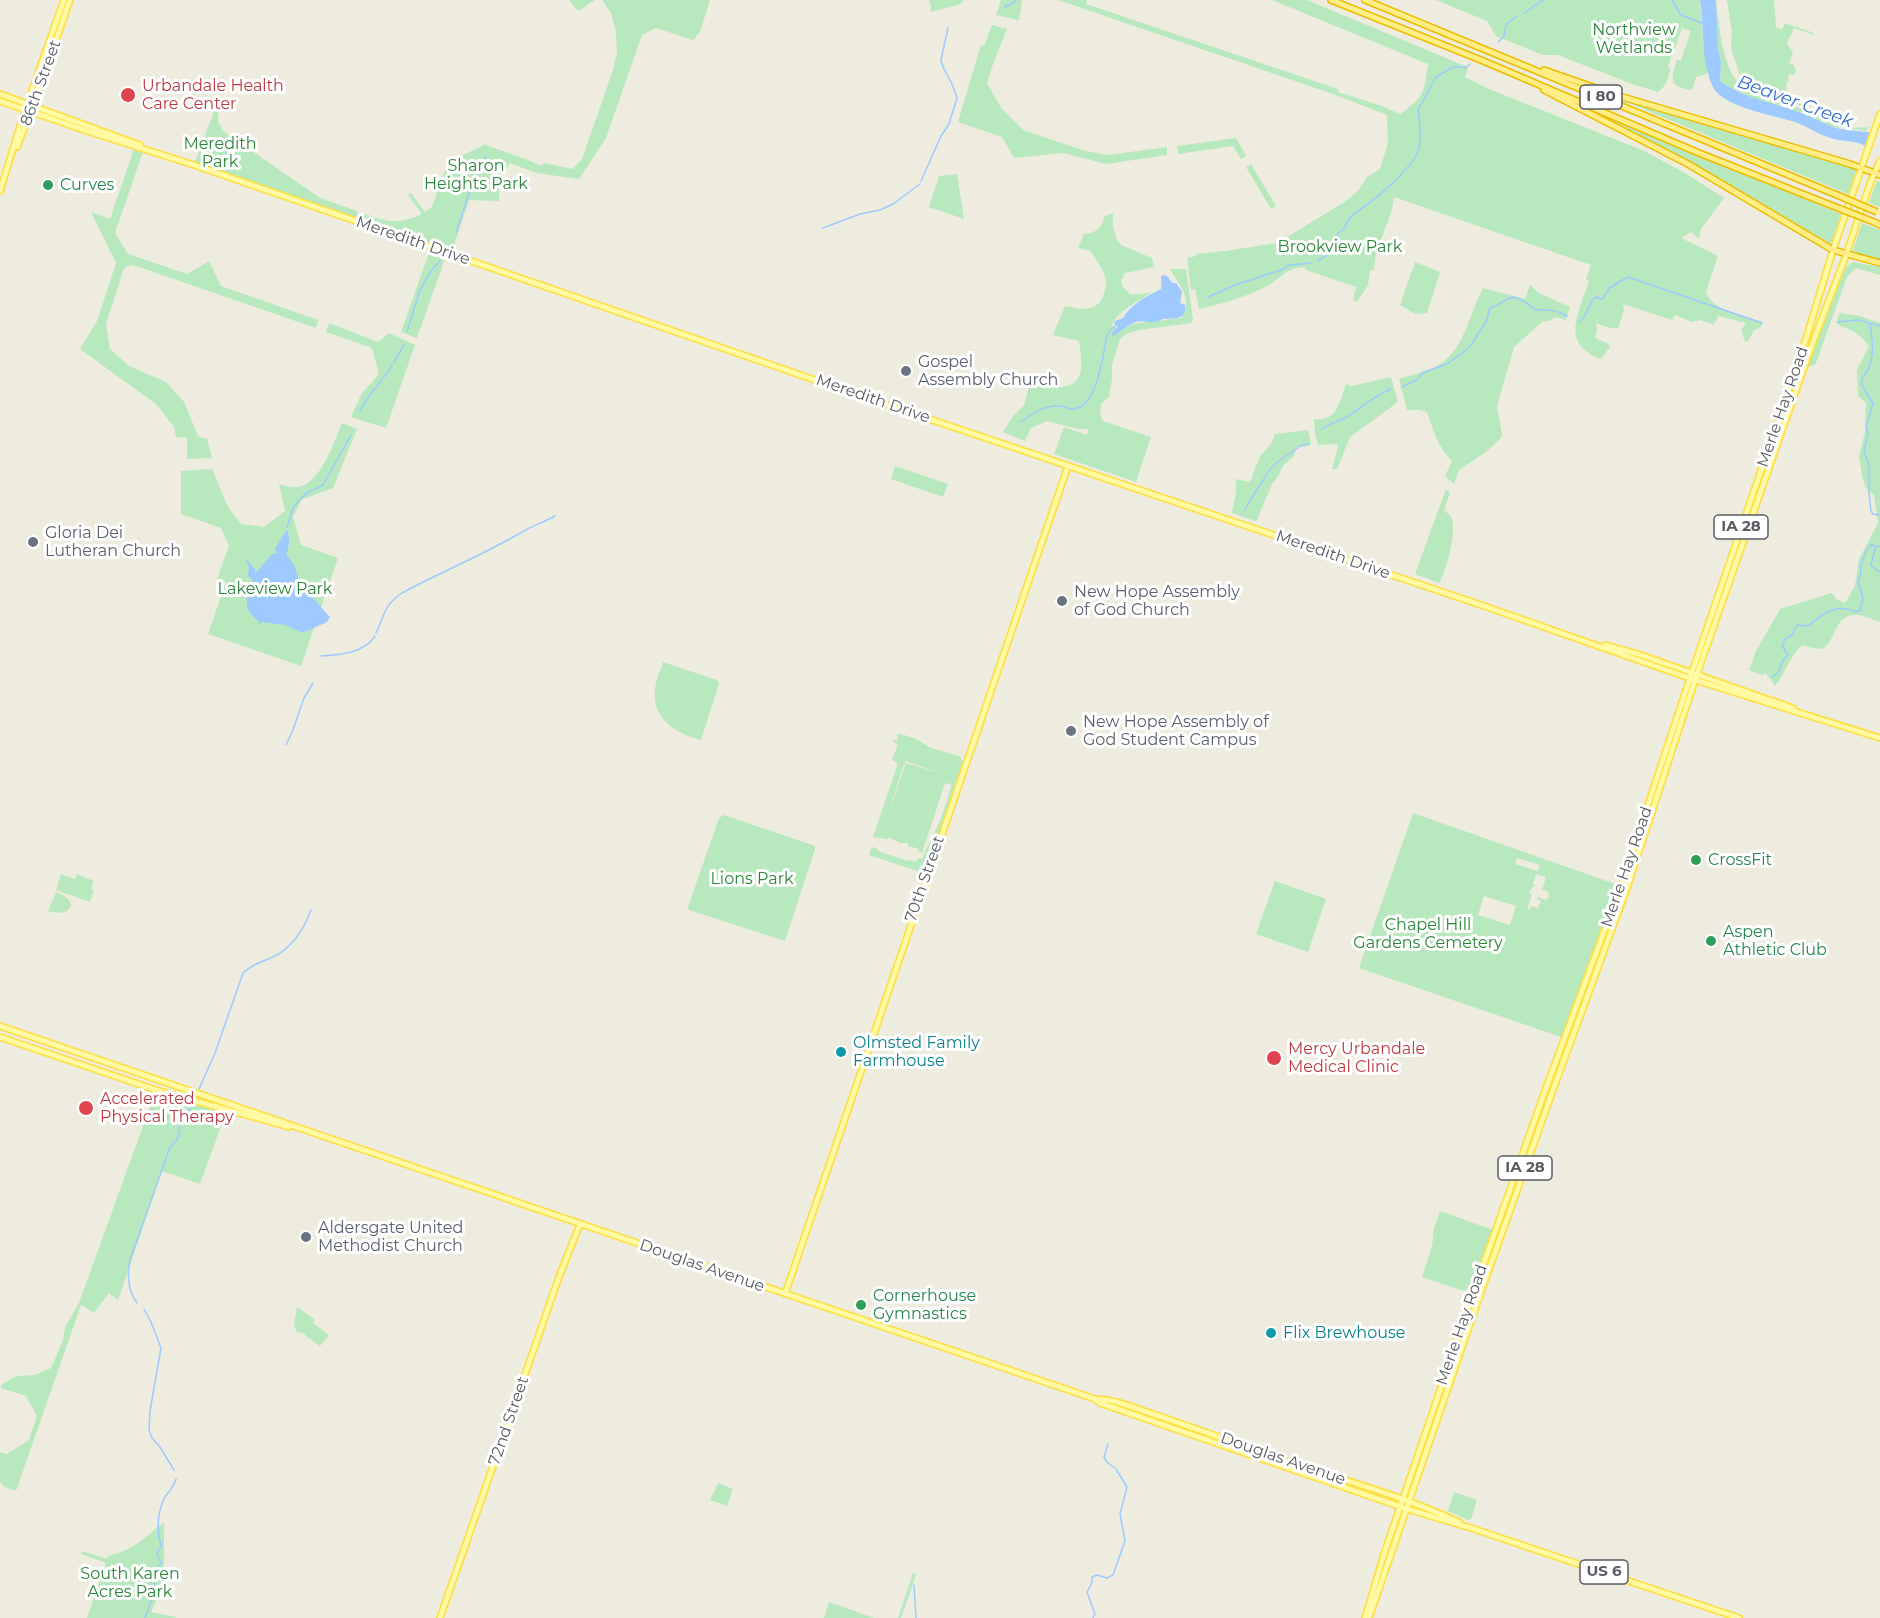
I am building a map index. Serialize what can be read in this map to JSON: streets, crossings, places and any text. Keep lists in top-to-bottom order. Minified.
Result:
{"streets":{"highway":["I 80"],"main road":["86th Street","Meredith Drive","Merle Hay Road","IA 28","70th Street","Douglas Avenue","72nd Street","US 6"]},"crossings":[["86th Street","Meredith Drive"],["Meredith Drive","Merle Hay Road"],["Meredith Drive","70th Street"],["Merle Hay Road","Douglas Avenue"],["70th Street","Douglas Avenue"],["Douglas Avenue","72nd Street"]],"water":["Beaver Creek"],"parks":["Northview Wetlands","Meredith Park","Sharon Heights Park","Brookview Park","Lakeview Park","Lions Park","Chapel Hill Gardens Cemetery","South Karen Acres Park"],"places":["Urbandale Health Care Center","Curves","Gospel Assembly Church","Gloria Dei Lutheran Church","New Hope Assembly of God Church","New Hope Assembly of God Student Campus","CrossFit","Aspen Athletic Club","Olmsted Family Farmhouse","Mercy Urbandale Medical Clinic","Accelerated Physical Therapy","Aldersgate United Methodist Church","Cornerhouse Gymnastics","Flix Brewhouse"]}
